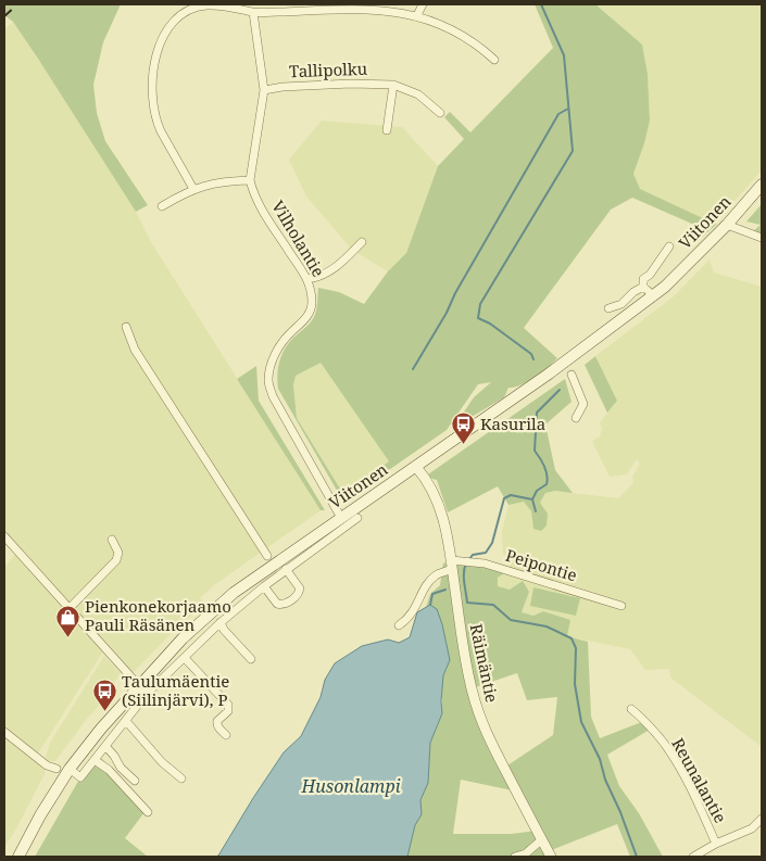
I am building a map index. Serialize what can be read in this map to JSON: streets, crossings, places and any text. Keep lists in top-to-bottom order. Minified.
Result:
{"streets":{"main road":["Viitonen"],"street":["Tallipolku","Vilholantie","Peipontie","Räimäntie","Reunalantie"]},"crossings":[["Viitonen","Vilholantie"],["Viitonen","Räimäntie"],["Peipontie","Räimäntie"]],"water":["Husonlampi"],"places":{"bus stop":["Kasurila","Taulumäentie (Siilinjärvi), P"],"shop":["Pienkonekorjaamo Pauli Räsänen"]}}
